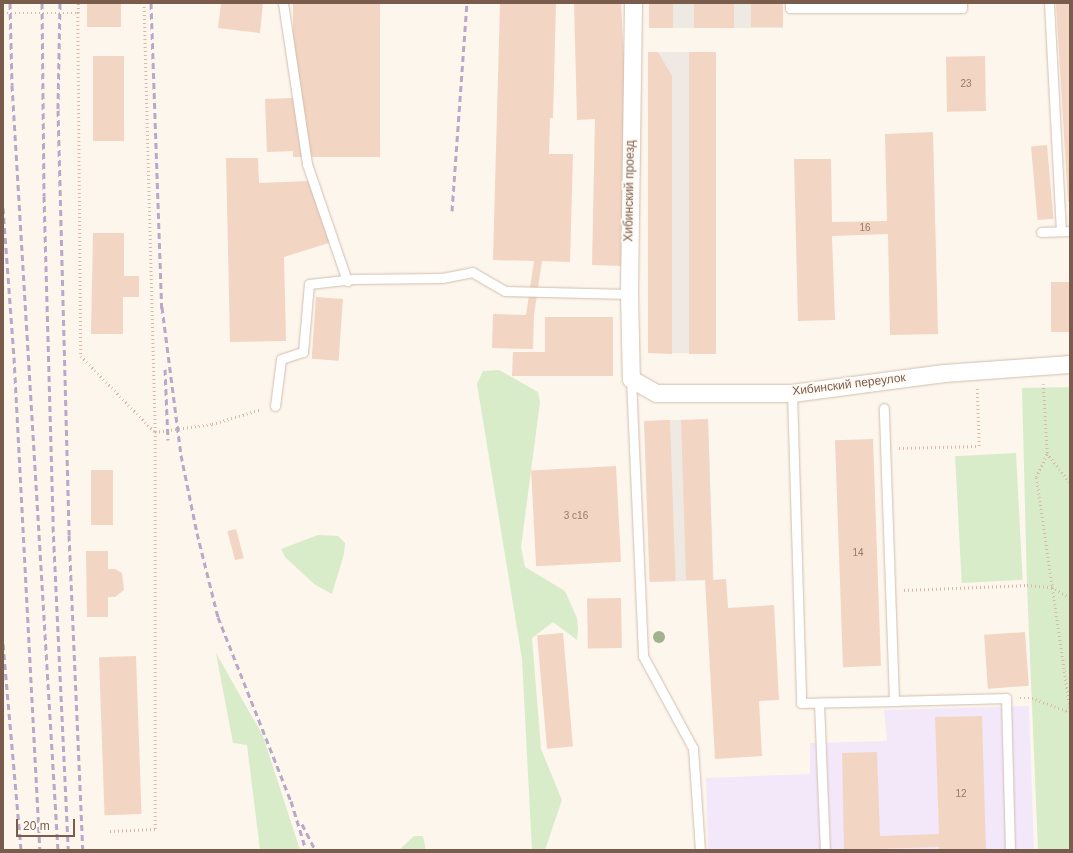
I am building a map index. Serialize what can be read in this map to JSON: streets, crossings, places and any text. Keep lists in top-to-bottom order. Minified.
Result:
{"streets":{"street":["Хибинский проезд","Хибинский переулок"]},"crossings":[["Хибинский проезд","Хибинский переулок"]],"house_numbers":["23","16","3 с16","14","12"],"scale_bar":"20 m"}
